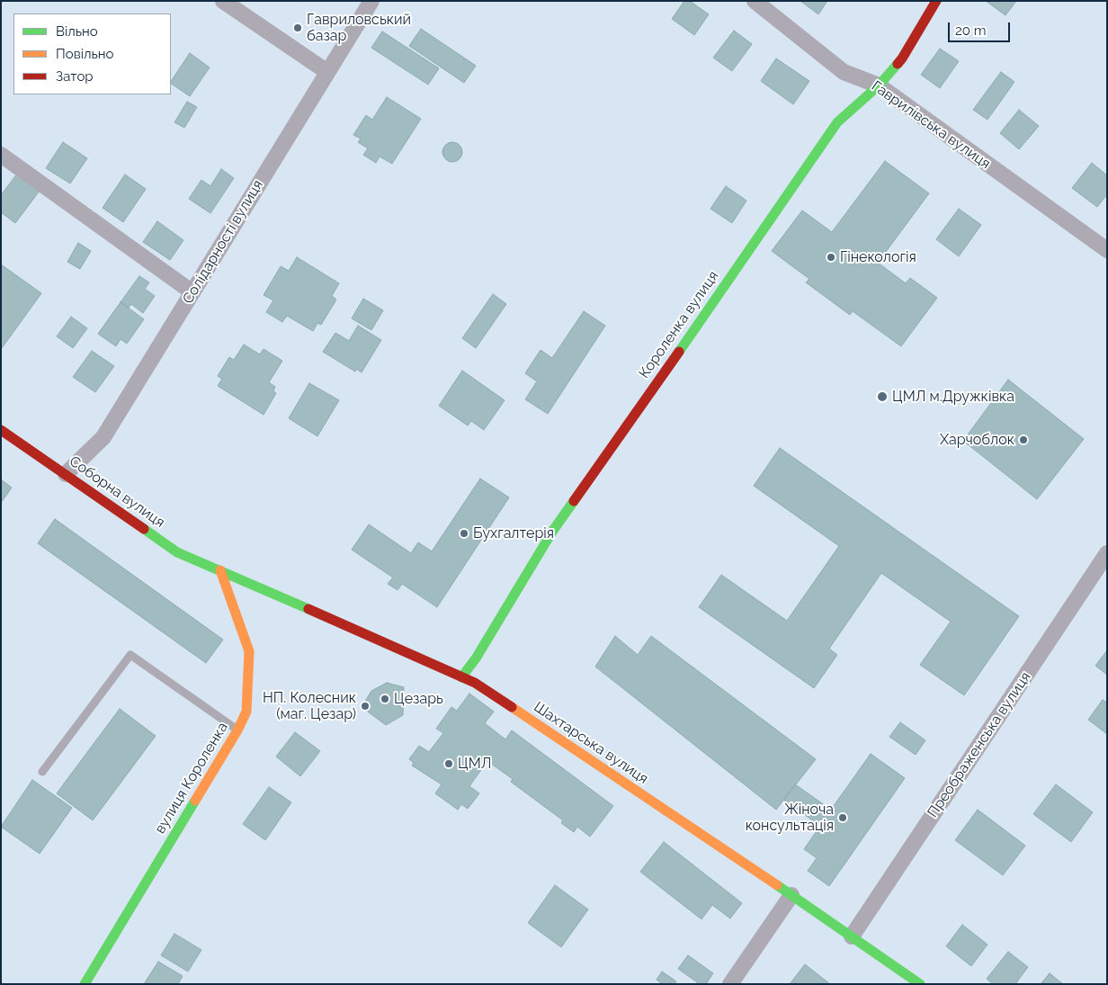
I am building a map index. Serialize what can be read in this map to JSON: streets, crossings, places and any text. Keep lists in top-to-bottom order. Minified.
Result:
{"streets":{"street":["Гаврилівська вулиця","Солідарності вулиця","Короленка вулиця","Соборна вулиця","Шахтарська вулиця","Преображенська вулиця","вулиця Короленка"]},"crossings":[["Гаврилівська вулиця","Короленка вулиця"],["Солідарності вулиця","Соборна вулиця"],["Короленка вулиця","Шахтарська вулиця"],["Соборна вулиця","Шахтарська вулиця"],["Соборна вулиця","вулиця Короленка"],["Шахтарська вулиця","Преображенська вулиця"],["Шахтарська вулиця","вулиця Короленка"]],"places":["Гавриловський базар","Гінекологія","ЦМЛ м.Дружківка","Харчоблок","Бухгалтерія","Цезарь","НП. Колесник (маг. Цезар)","ЦМЛ","Жіноча консультація"],"legend":["Вільно","Повільно","Затор"],"scale_bar":"20 m"}
